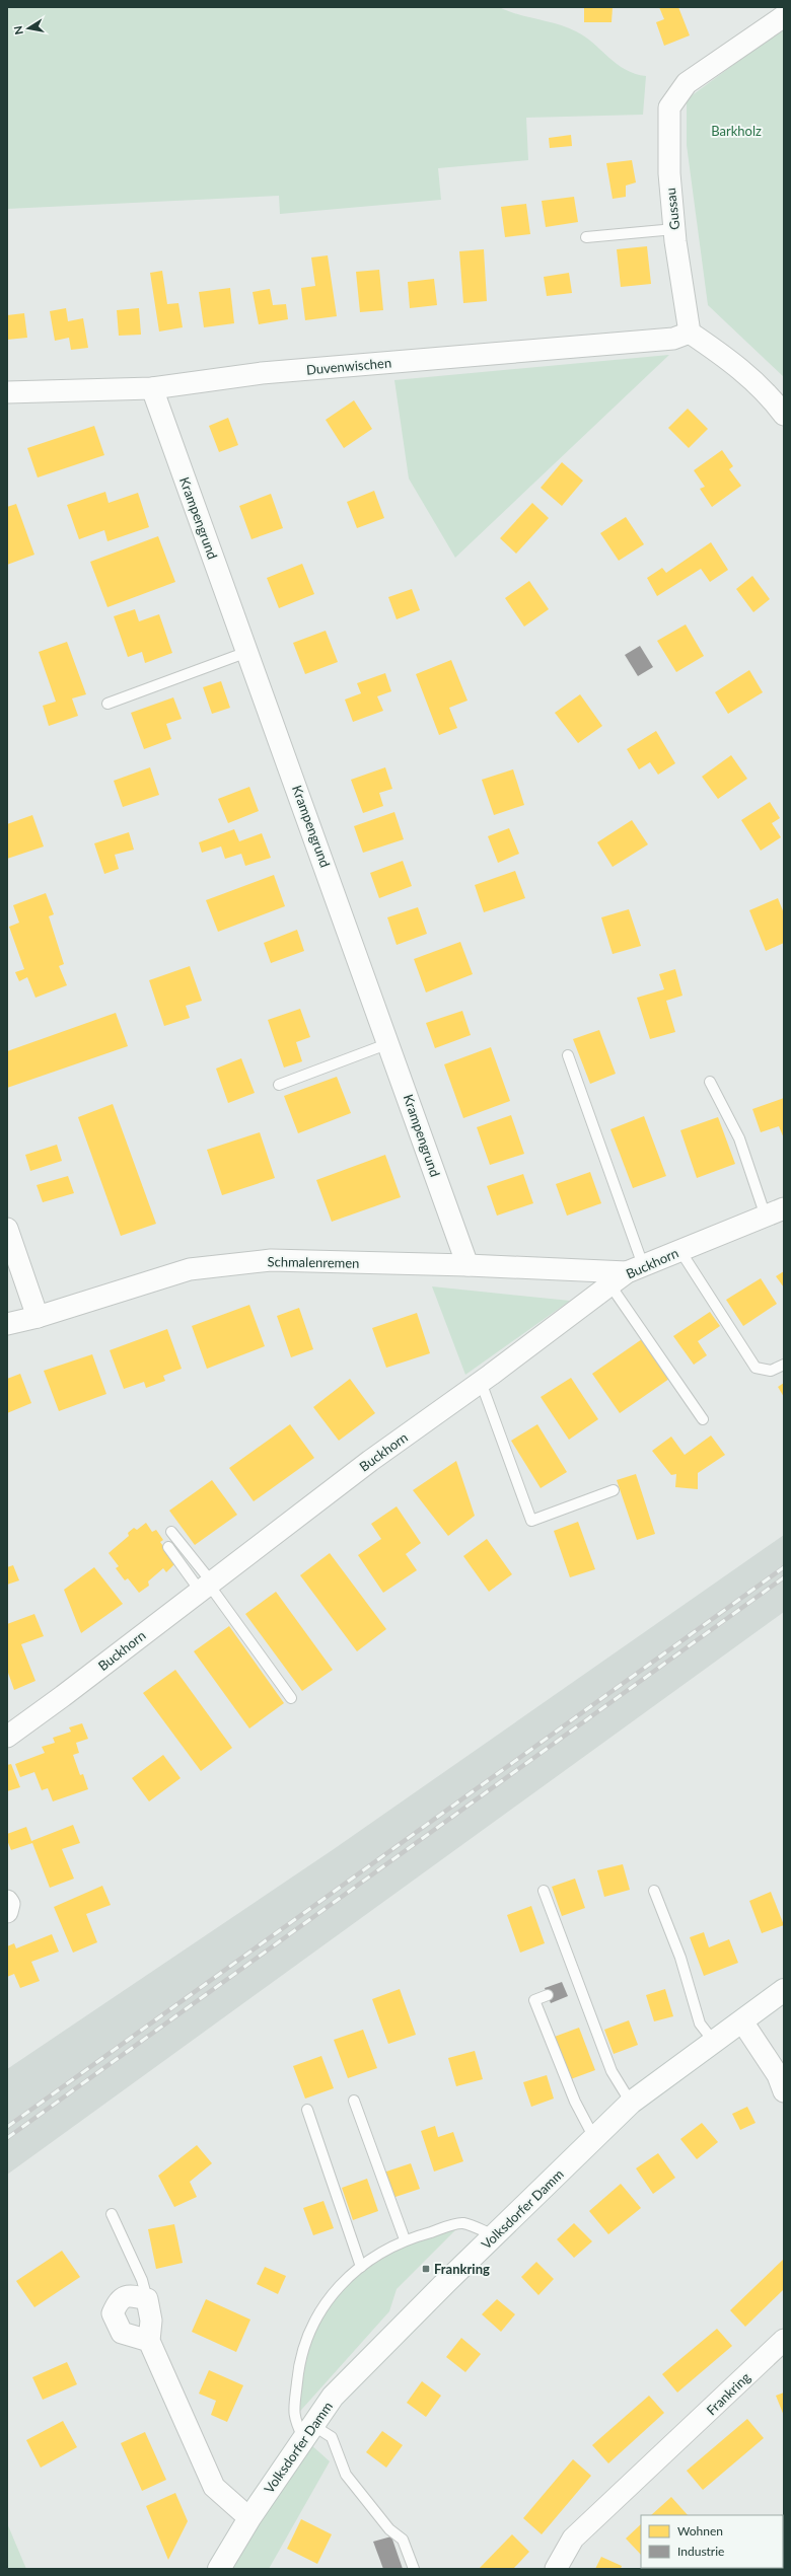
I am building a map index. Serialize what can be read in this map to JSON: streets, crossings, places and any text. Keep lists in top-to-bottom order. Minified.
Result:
{"streets":{"main road":["Volksdorfer Damm"],"street":["Gussau","Duvenwischen","Krampengrund","Schmalenremen","Buckhorn","Frankring"]},"crossings":[["Gussau","Duvenwischen"],["Duvenwischen","Krampengrund"],["Krampengrund","Schmalenremen"],["Schmalenremen","Buckhorn"]],"parks":["Barkholz"],"places":{"transit":["Frankring"]},"legend":["Wohnen","Industrie"],"north":"left"}
